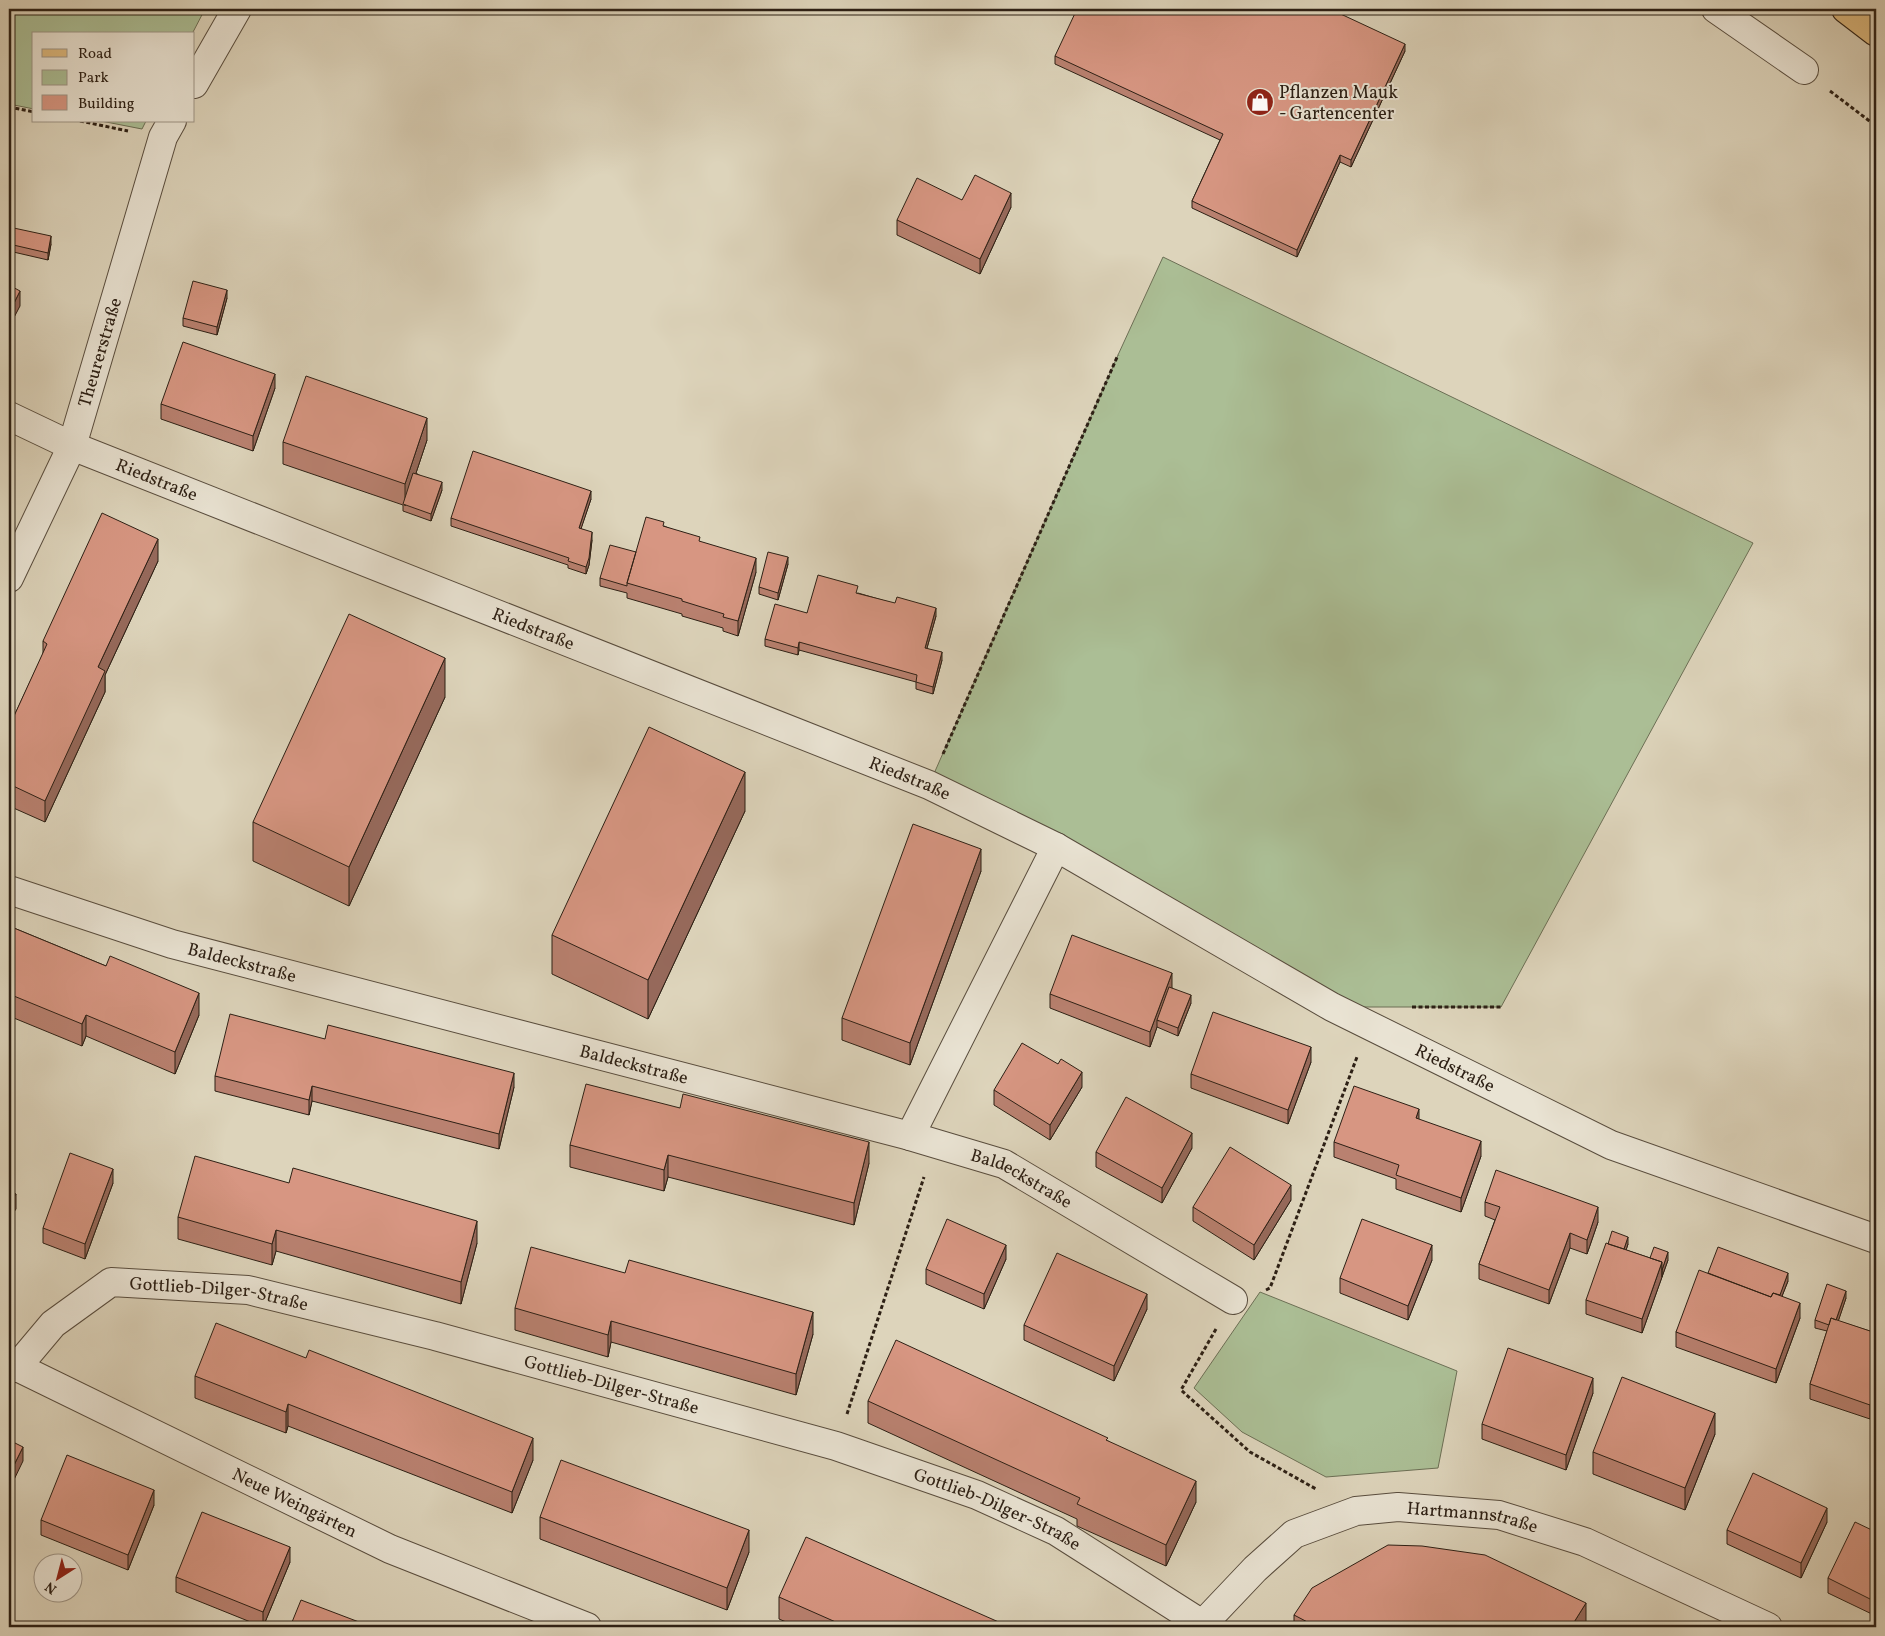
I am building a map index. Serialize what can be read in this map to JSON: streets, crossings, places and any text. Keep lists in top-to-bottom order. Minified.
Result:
{"streets":{"street":["Theurerstraße","Riedstraße","Baldeckstraße","Gottlieb-Dilger-Straße","Neue Weingärten","Hartmannstraße"]},"crossings":[["Theurerstraße","Riedstraße"],["Gottlieb-Dilger-Straße","Neue Weingärten"],["Gottlieb-Dilger-Straße","Hartmannstraße"]],"places":{"shop":["Pflanzen Mauk - Gartencenter"]},"legend":["Road","Park","Building"],"north":"bottom left"}
